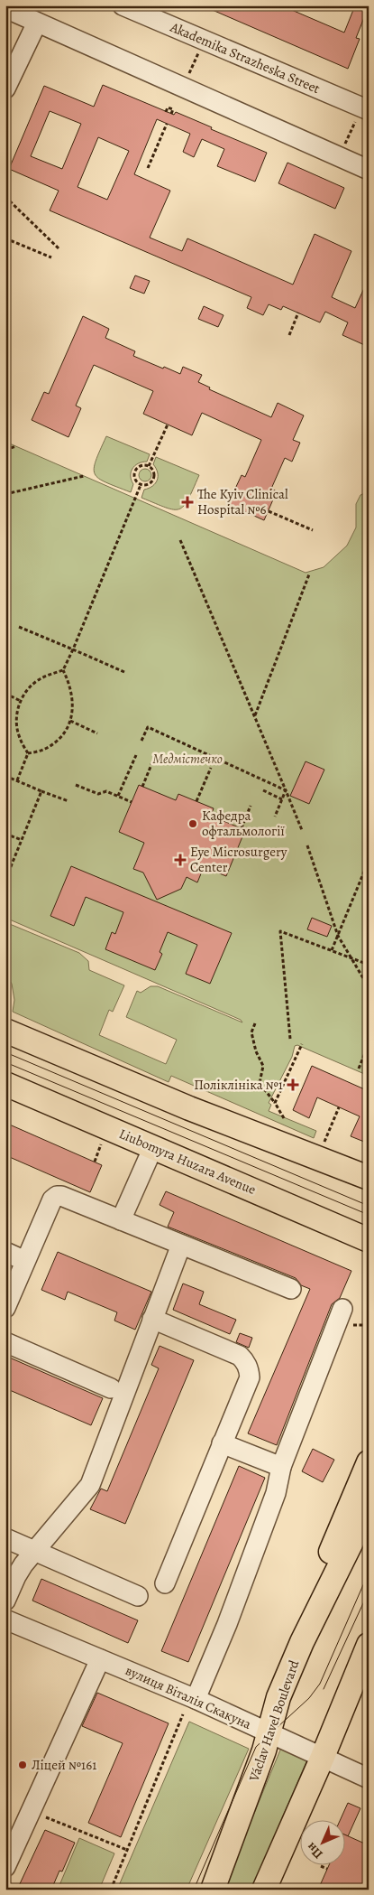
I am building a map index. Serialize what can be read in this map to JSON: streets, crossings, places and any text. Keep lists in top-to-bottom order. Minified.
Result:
{"streets":{"main road":["Liubomyra Huzara Avenue","Václav Havel Boulevard"],"street":["Akademika Strazheska Street","вулиця Віталія Скакуна"]},"crossings":[["вулиця Віталія Скакуна","Václav Havel Boulevard"]],"parks":["Медмістечко"],"places":{"health":["The Kyiv Clinical Hospital №6","Eye Microsurgery Center","Поліклініка №1"],"other":["Кафедра офтальмології","Ліцей №161"]},"north":"bottom left"}
